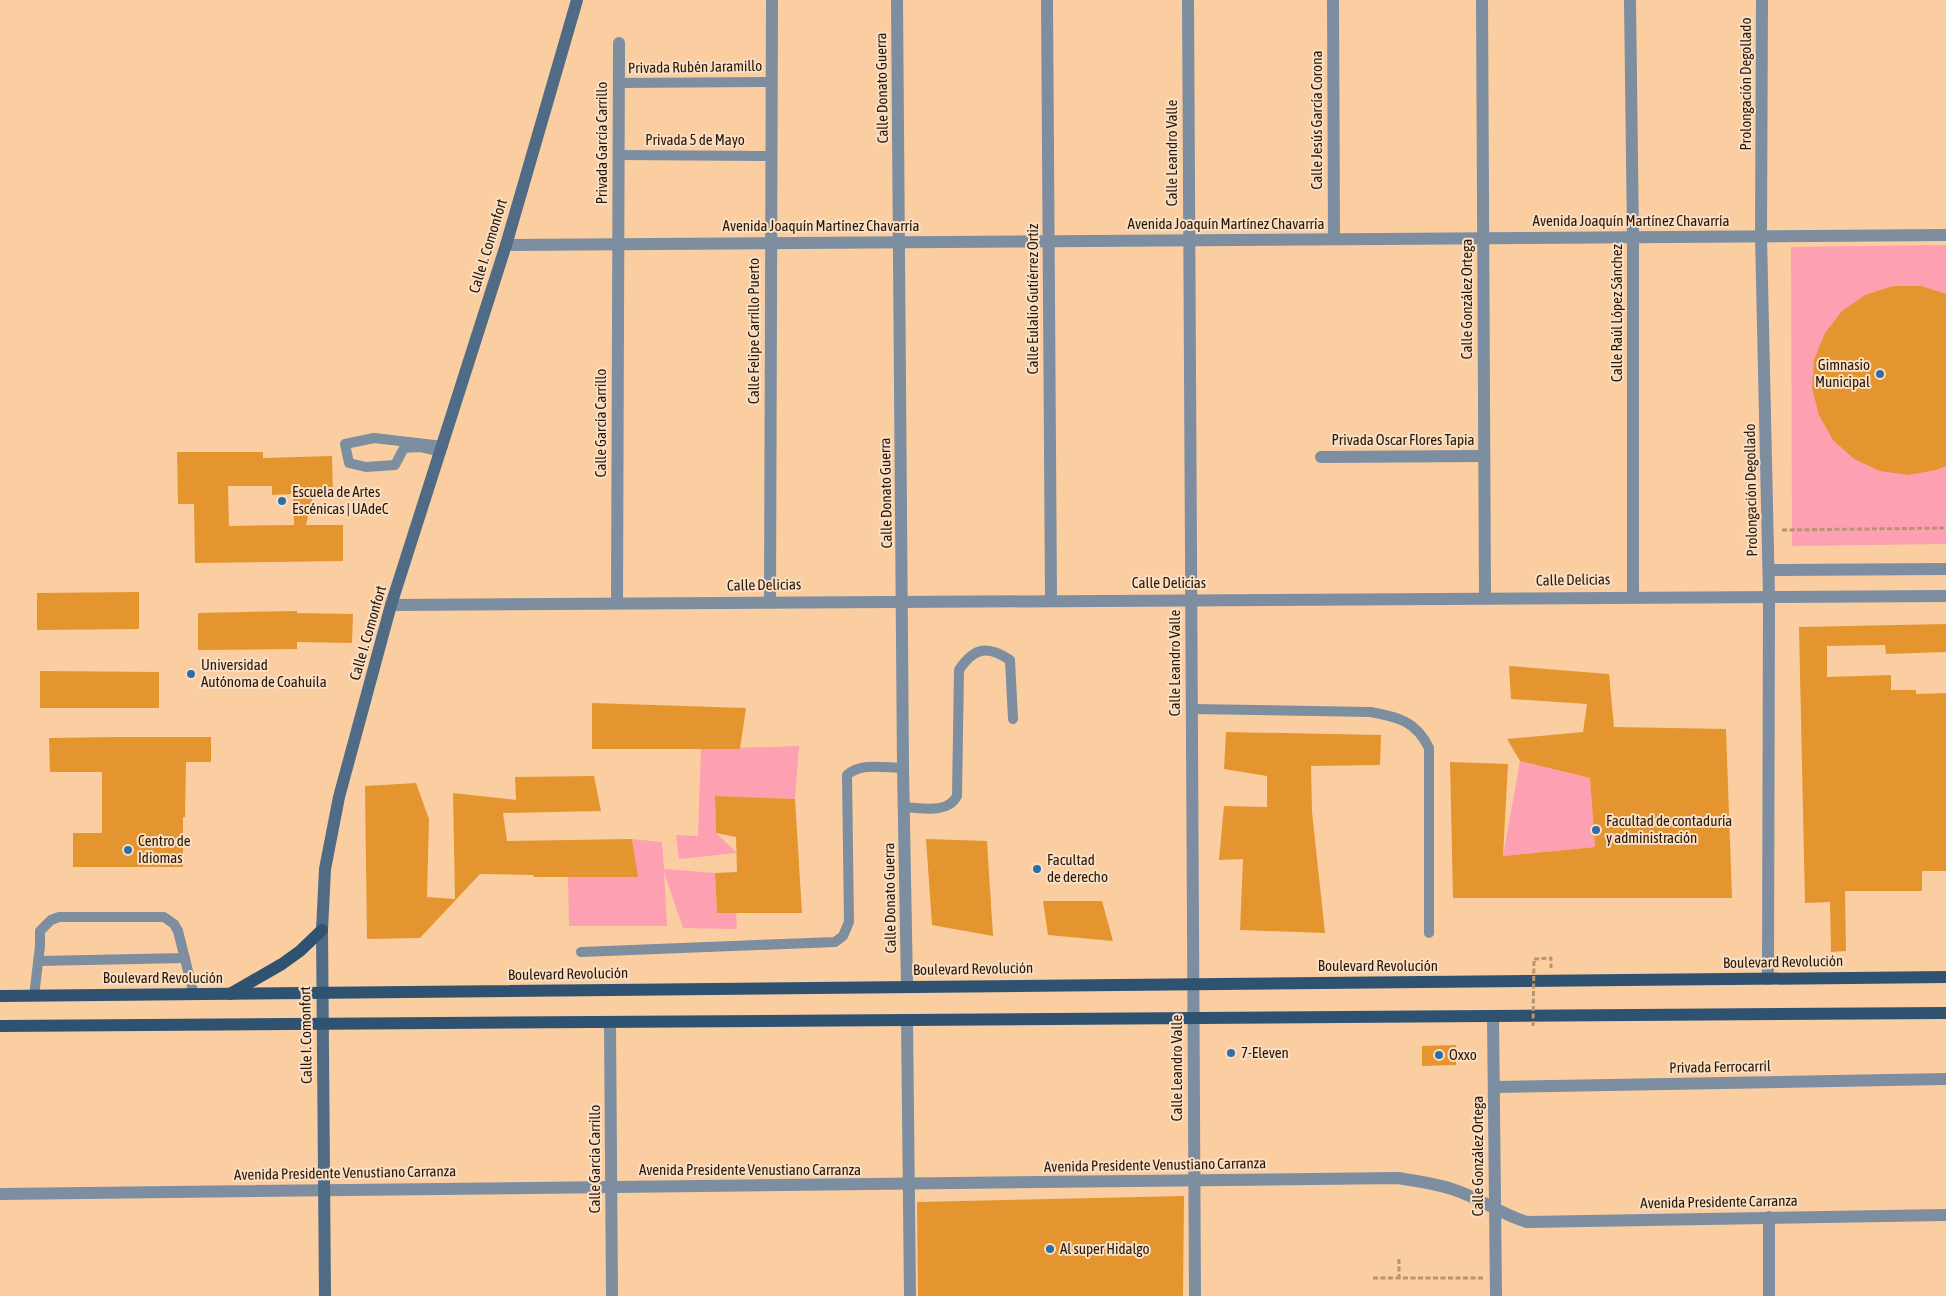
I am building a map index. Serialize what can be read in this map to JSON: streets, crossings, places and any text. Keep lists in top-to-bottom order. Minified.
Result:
{"streets":{"main road":["Calle I. Comonfort","Boulevard Revolución"],"street":["Prolongación Degollado","Calle Donato Guerra","Calle Jesús García Corona","Privada García Carrillo","Calle Leandro Valle","Avenida Joaquín Martínez Chavarría","Calle Eulalio Gutiérrez Ortiz","Calle González Ortega","Calle Raúl López Sánchez","Calle Felipe Carrillo Puerto","Calle García Carrillo","Privada Oscar Flores Tapia","Calle Delicias","Privada Ferrocarril","Avenida Presidente Venustiano Carranza","Avenida Presidente Carranza"],"lane":["Privada Rubén Jaramillo","Privada 5 de Mayo"]},"crossings":[["Privada Rubén Jaramillo","Privada García Carrillo"],["Privada Rubén Jaramillo","Calle Felipe Carrillo Puerto"],["Prolongación Degollado","Avenida Joaquín Martínez Chavarría"],["Prolongación Degollado","Calle Delicias"],["Prolongación Degollado","Boulevard Revolución"],["Calle Donato Guerra","Avenida Joaquín Martínez Chavarría"],["Calle Donato Guerra","Calle Delicias"],["Calle Donato Guerra","Boulevard Revolución"],["Calle Jesús García Corona","Avenida Joaquín Martínez Chavarría"],["Privada 5 de Mayo","Privada García Carrillo"],["Privada 5 de Mayo","Calle Felipe Carrillo Puerto"],["Privada García Carrillo","Avenida Joaquín Martínez Chavarría"],["Privada García Carrillo","Calle García Carrillo"],["Calle Leandro Valle","Avenida Joaquín Martínez Chavarría"],["Calle Leandro Valle","Calle Delicias"],["Calle Leandro Valle","Boulevard Revolución"],["Calle Leandro Valle","Avenida Presidente Venustiano Carranza"],["Avenida Joaquín Martínez Chavarría","Calle I. Comonfort"],["Avenida Joaquín Martínez Chavarría","Calle Eulalio Gutiérrez Ortiz"],["Avenida Joaquín Martínez Chavarría","Calle González Ortega"],["Avenida Joaquín Martínez Chavarría","Calle Raúl López Sánchez"],["Avenida Joaquín Martínez Chavarría","Calle Felipe Carrillo Puerto"],["Avenida Joaquín Martínez Chavarría","Calle García Carrillo"],["Calle I. Comonfort","Calle Delicias"],["Calle I. Comonfort","Boulevard Revolución"],["Calle I. Comonfort","Avenida Presidente Venustiano Carranza"],["Calle Eulalio Gutiérrez Ortiz","Calle Delicias"],["Calle González Ortega","Privada Oscar Flores Tapia"],["Calle González Ortega","Calle Delicias"],["Calle González Ortega","Privada Ferrocarril"],["Calle González Ortega","Avenida Presidente Venustiano Carranza"],["Calle González Ortega","Avenida Presidente Carranza"],["Calle Raúl López Sánchez","Calle Delicias"],["Calle Felipe Carrillo Puerto","Calle Delicias"],["Calle García Carrillo","Calle Delicias"],["Calle García Carrillo","Avenida Presidente Venustiano Carranza"],["Avenida Presidente Venustiano Carranza","Avenida Presidente Carranza"]],"places":["Gimnasio Municipal","Escuela de Artes Escénicas | UAdeC","Universidad Autónoma de Coahuila","Facultad de contaduría y administración","Centro de Idiomas","Facultad de derecho","7-Eleven","Oxxo","Al super Hidalgo"]}
